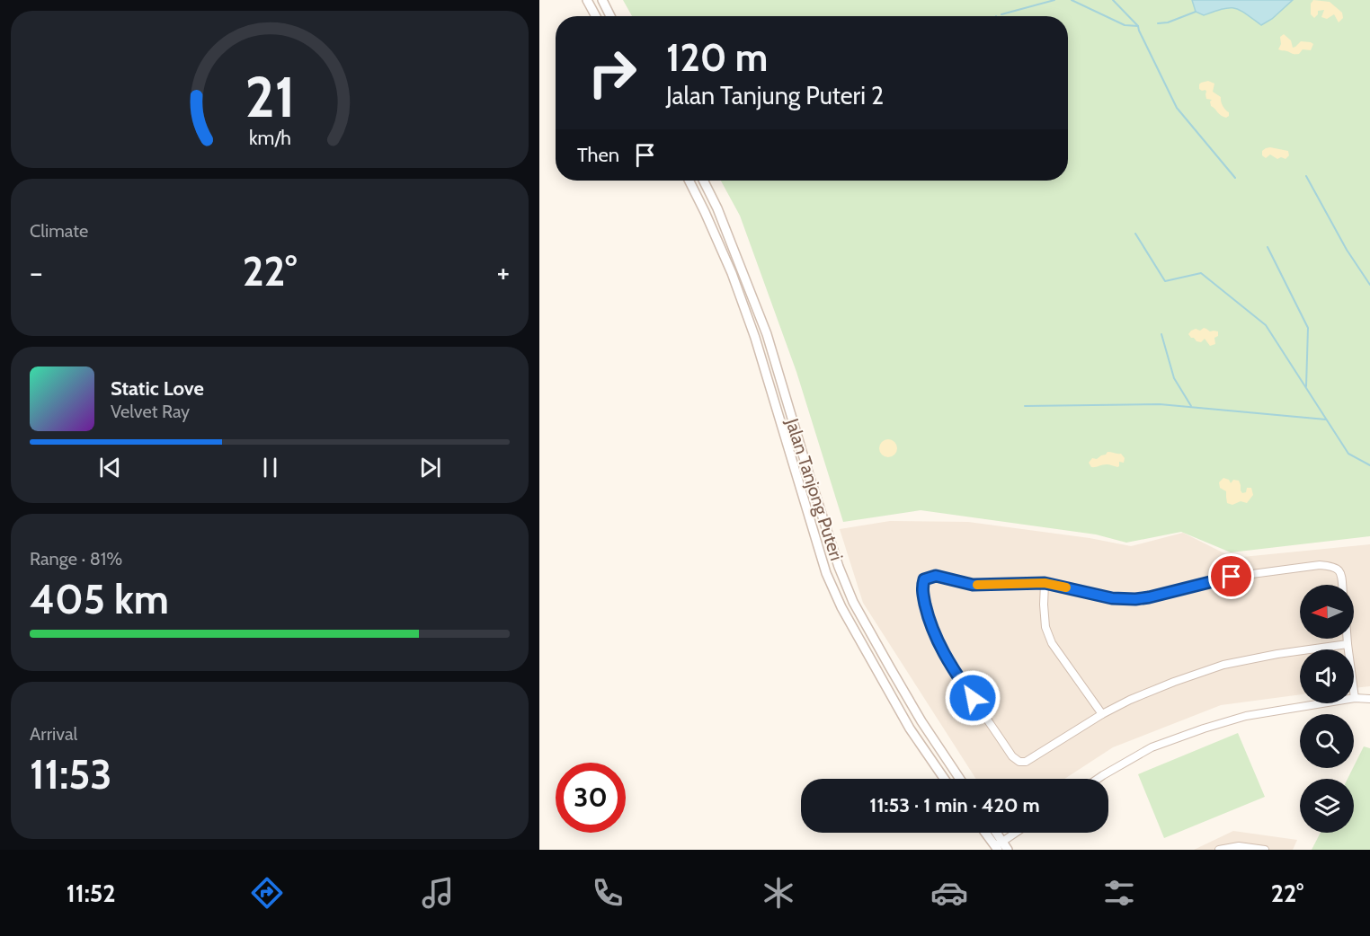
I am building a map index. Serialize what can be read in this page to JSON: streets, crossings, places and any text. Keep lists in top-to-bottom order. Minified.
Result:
{"streets":{"street":["Jalan Tanjong Puteri"]},"north":"left","page":{"turn":["120 m","Jalan Tanjung Puteri 2"],"then":"Then","tile":["Climate",["Range · 81%","405 km"],["Arrival","11:53"]],"heat":["−","22°","+"],"song":["Static Love","Velvet Ray"],"limit":"30","trip":"11:53 · 1 min · 420 m","tabs":["11:52","22°"],"gauge":["21","km/h"]}}
